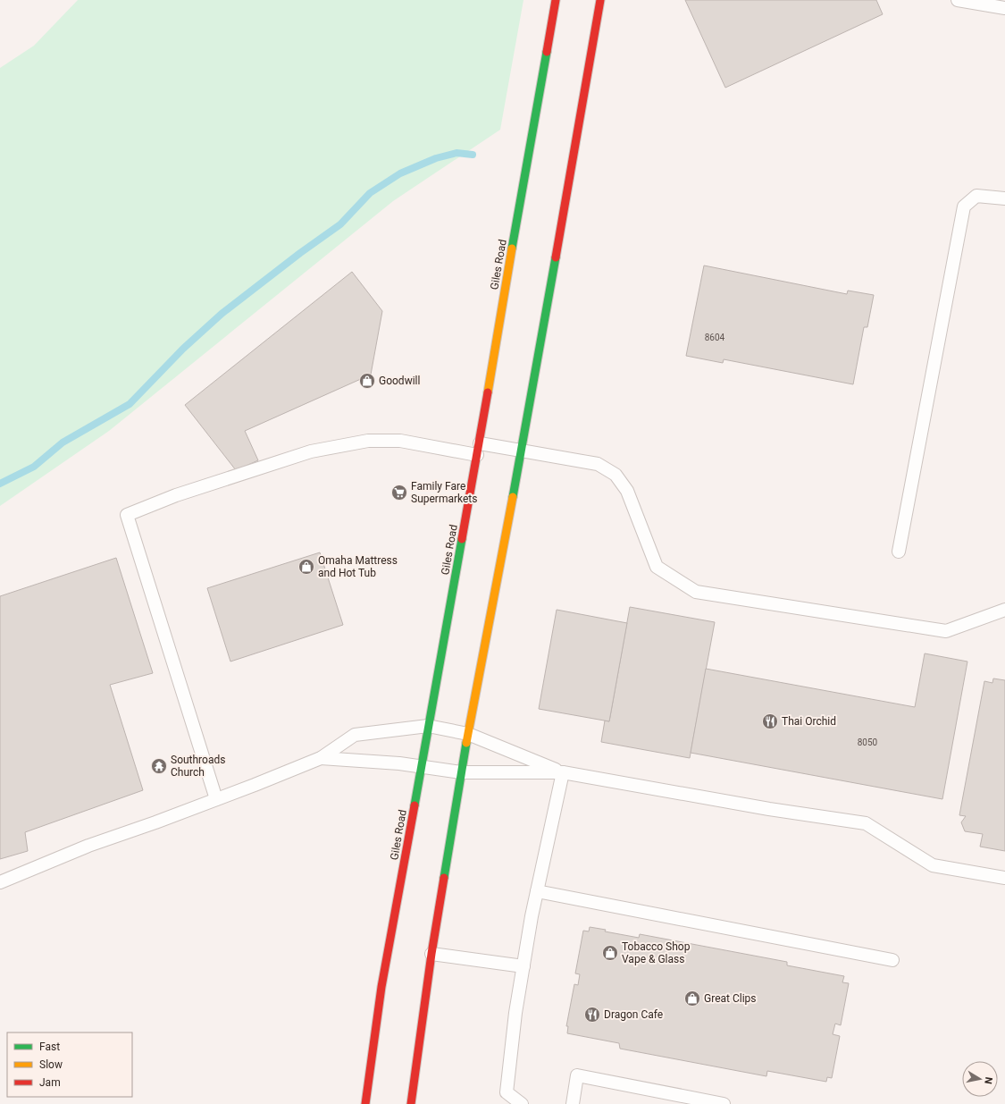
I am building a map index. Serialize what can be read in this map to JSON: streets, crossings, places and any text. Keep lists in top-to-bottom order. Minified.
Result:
{"streets":{"main road":["Giles Road"]},"places":{"shop":["Goodwill","Omaha Mattress and Hot Tub","Tobacco Shop Vape & Glass","Great Clips"],"supermarket":["Family Fare Supermarkets"],"restaurant":["Thai Orchid","Dragon Cafe"],"temple":["Southroads Church"]},"house_numbers":["8604","8050"],"legend":["Fast","Slow","Jam"],"north":"right"}
